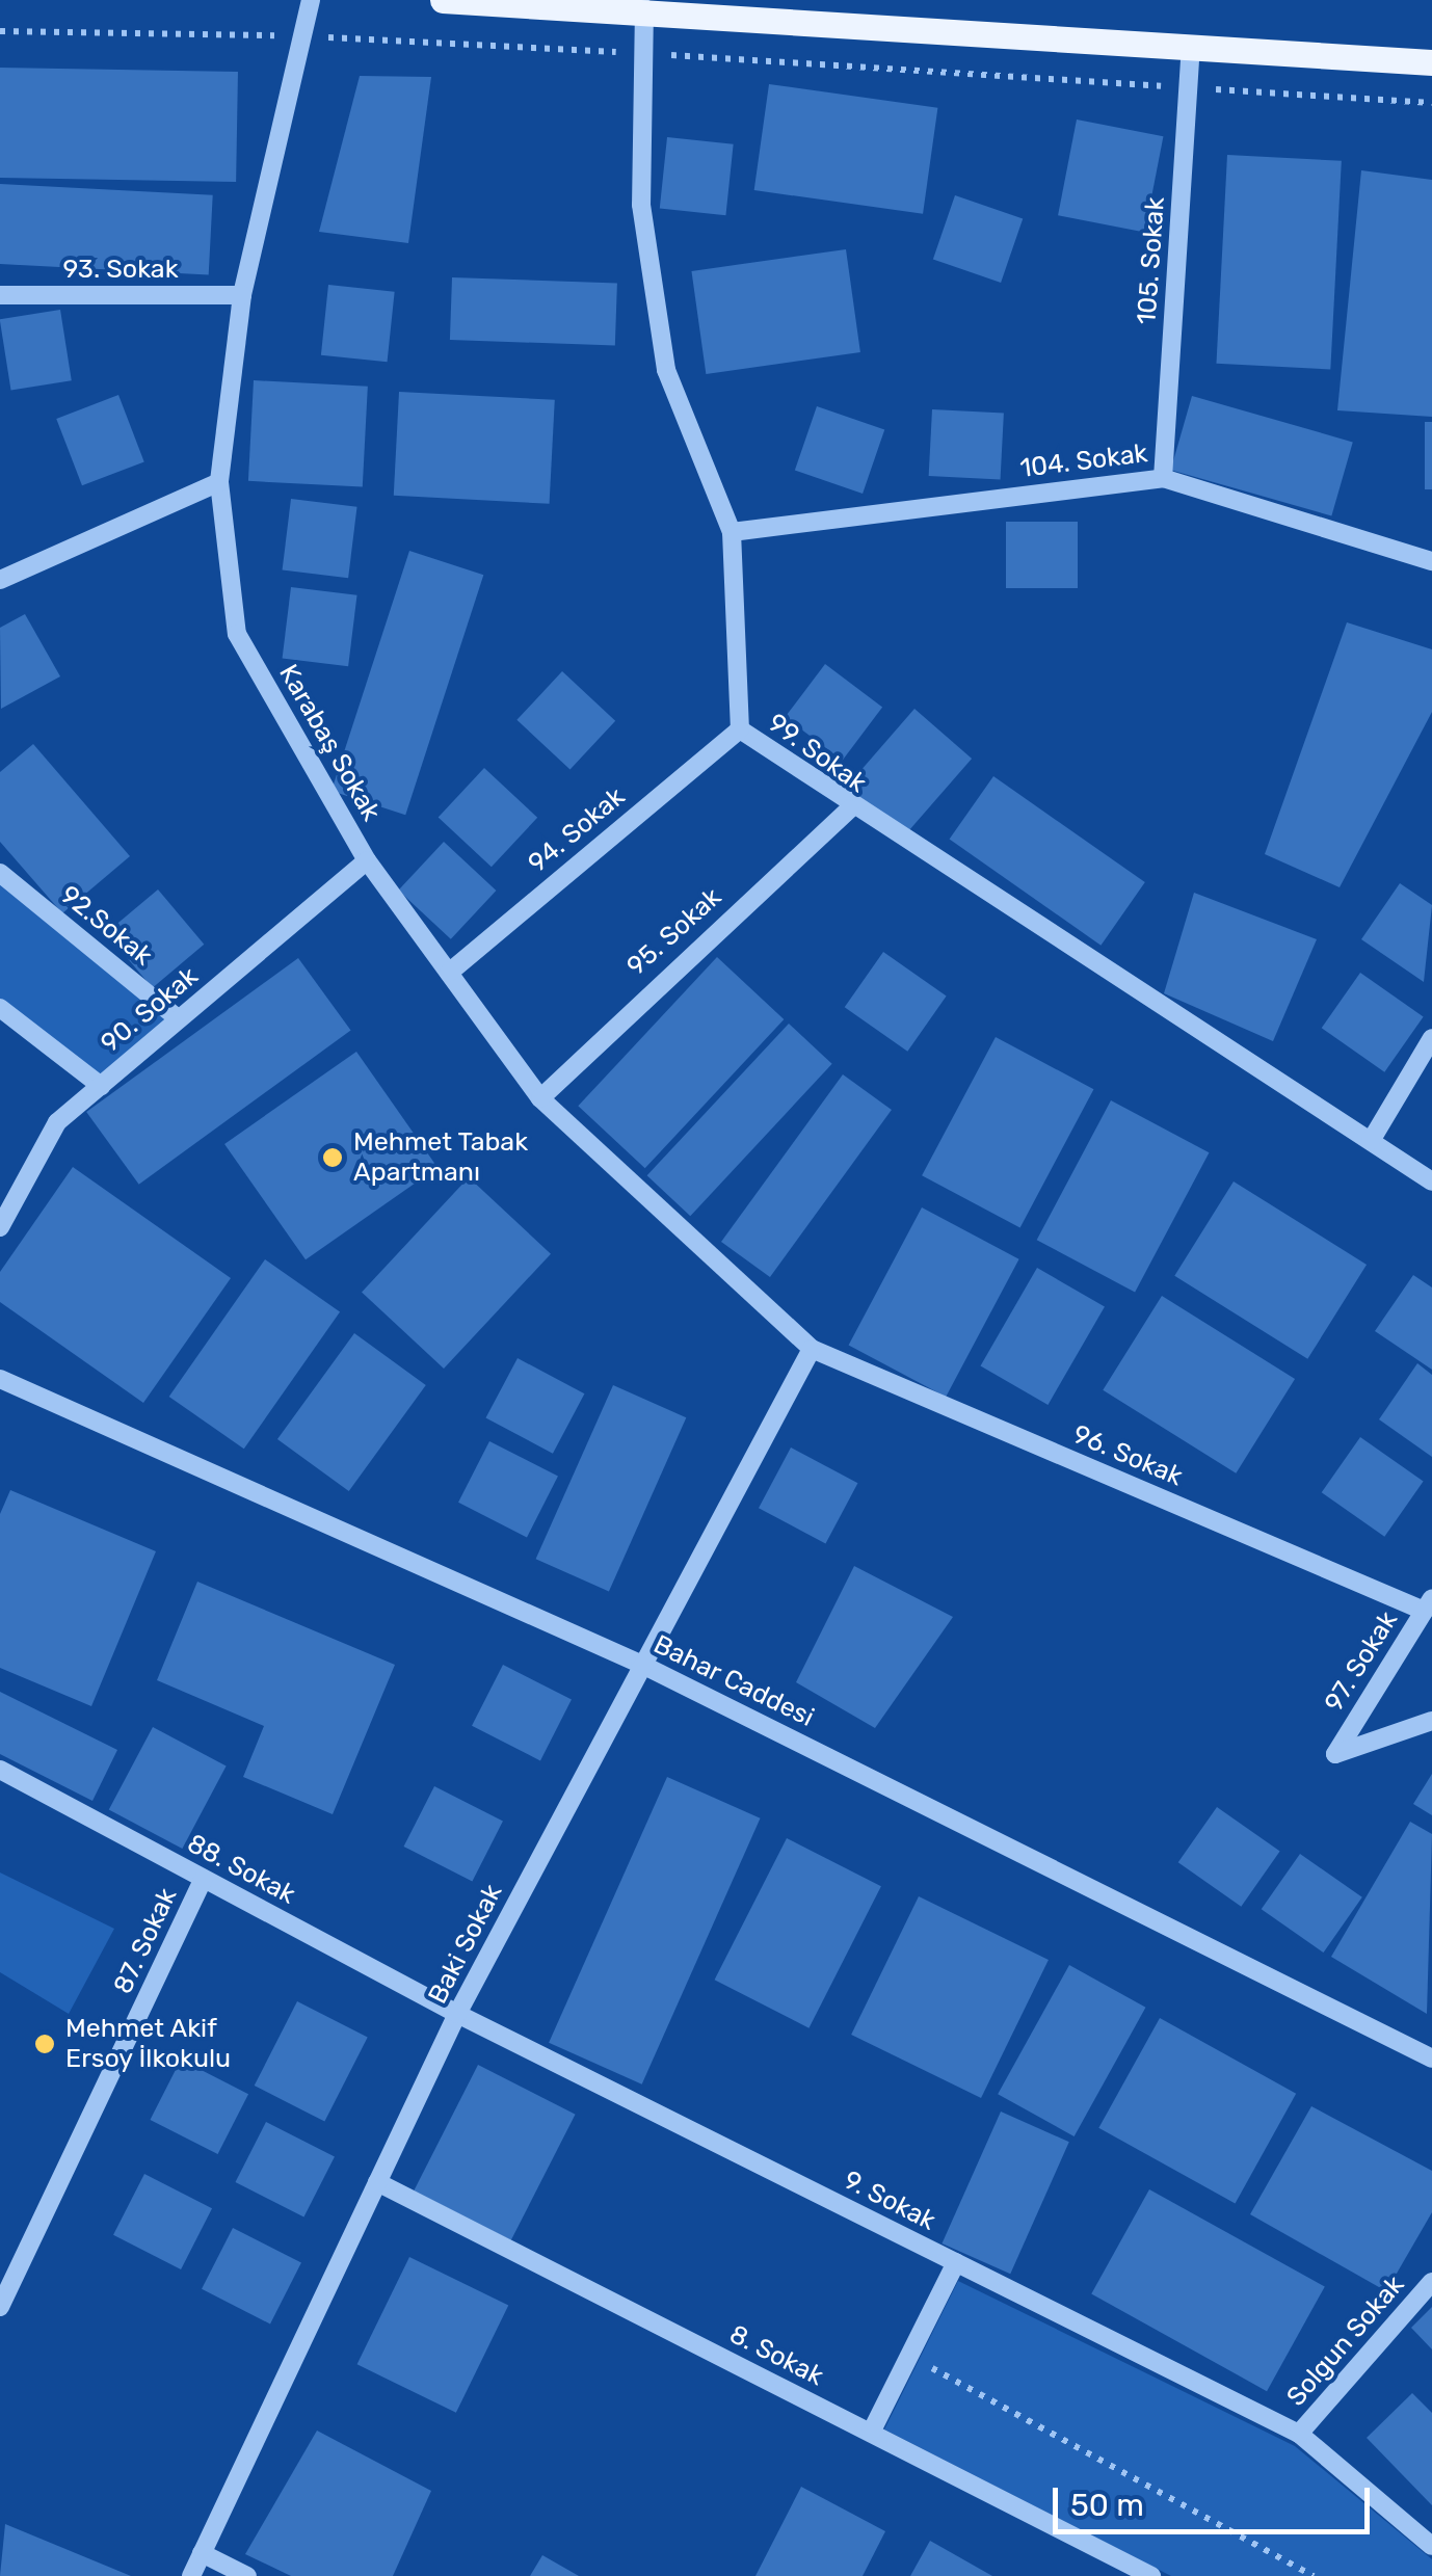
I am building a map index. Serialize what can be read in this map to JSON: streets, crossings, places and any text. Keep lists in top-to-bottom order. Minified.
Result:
{"streets":{"street":["105. Sokak","93. Sokak","104. Sokak","Karabaş Sokak","99. Sokak","94. Sokak","92.Sokak","95. Sokak","90. Sokak","96. Sokak","97. Sokak","Bahar Caddesi","88. Sokak","87. Sokak","Baki Sokak","9. Sokak","Solgun Sokak","8. Sokak"]},"crossings":[["105. Sokak","104. Sokak"],["93. Sokak","Karabaş Sokak"],["104. Sokak","99. Sokak"],["Karabaş Sokak","94. Sokak"],["Karabaş Sokak","95. Sokak"],["Karabaş Sokak","90. Sokak"],["Karabaş Sokak","96. Sokak"],["Karabaş Sokak","Baki Sokak"],["99. Sokak","94. Sokak"],["99. Sokak","95. Sokak"],["92.Sokak","90. Sokak"],["96. Sokak","97. Sokak"],["96. Sokak","Baki Sokak"],["Bahar Caddesi","Baki Sokak"],["88. Sokak","87. Sokak"],["88. Sokak","Baki Sokak"],["88. Sokak","9. Sokak"],["Baki Sokak","9. Sokak"],["Baki Sokak","8. Sokak"],["9. Sokak","Solgun Sokak"]],"places":["Mehmet Tabak Apartmanı","Mehmet Akif Ersoy İlkokulu"],"scale_bar":"50 m"}
